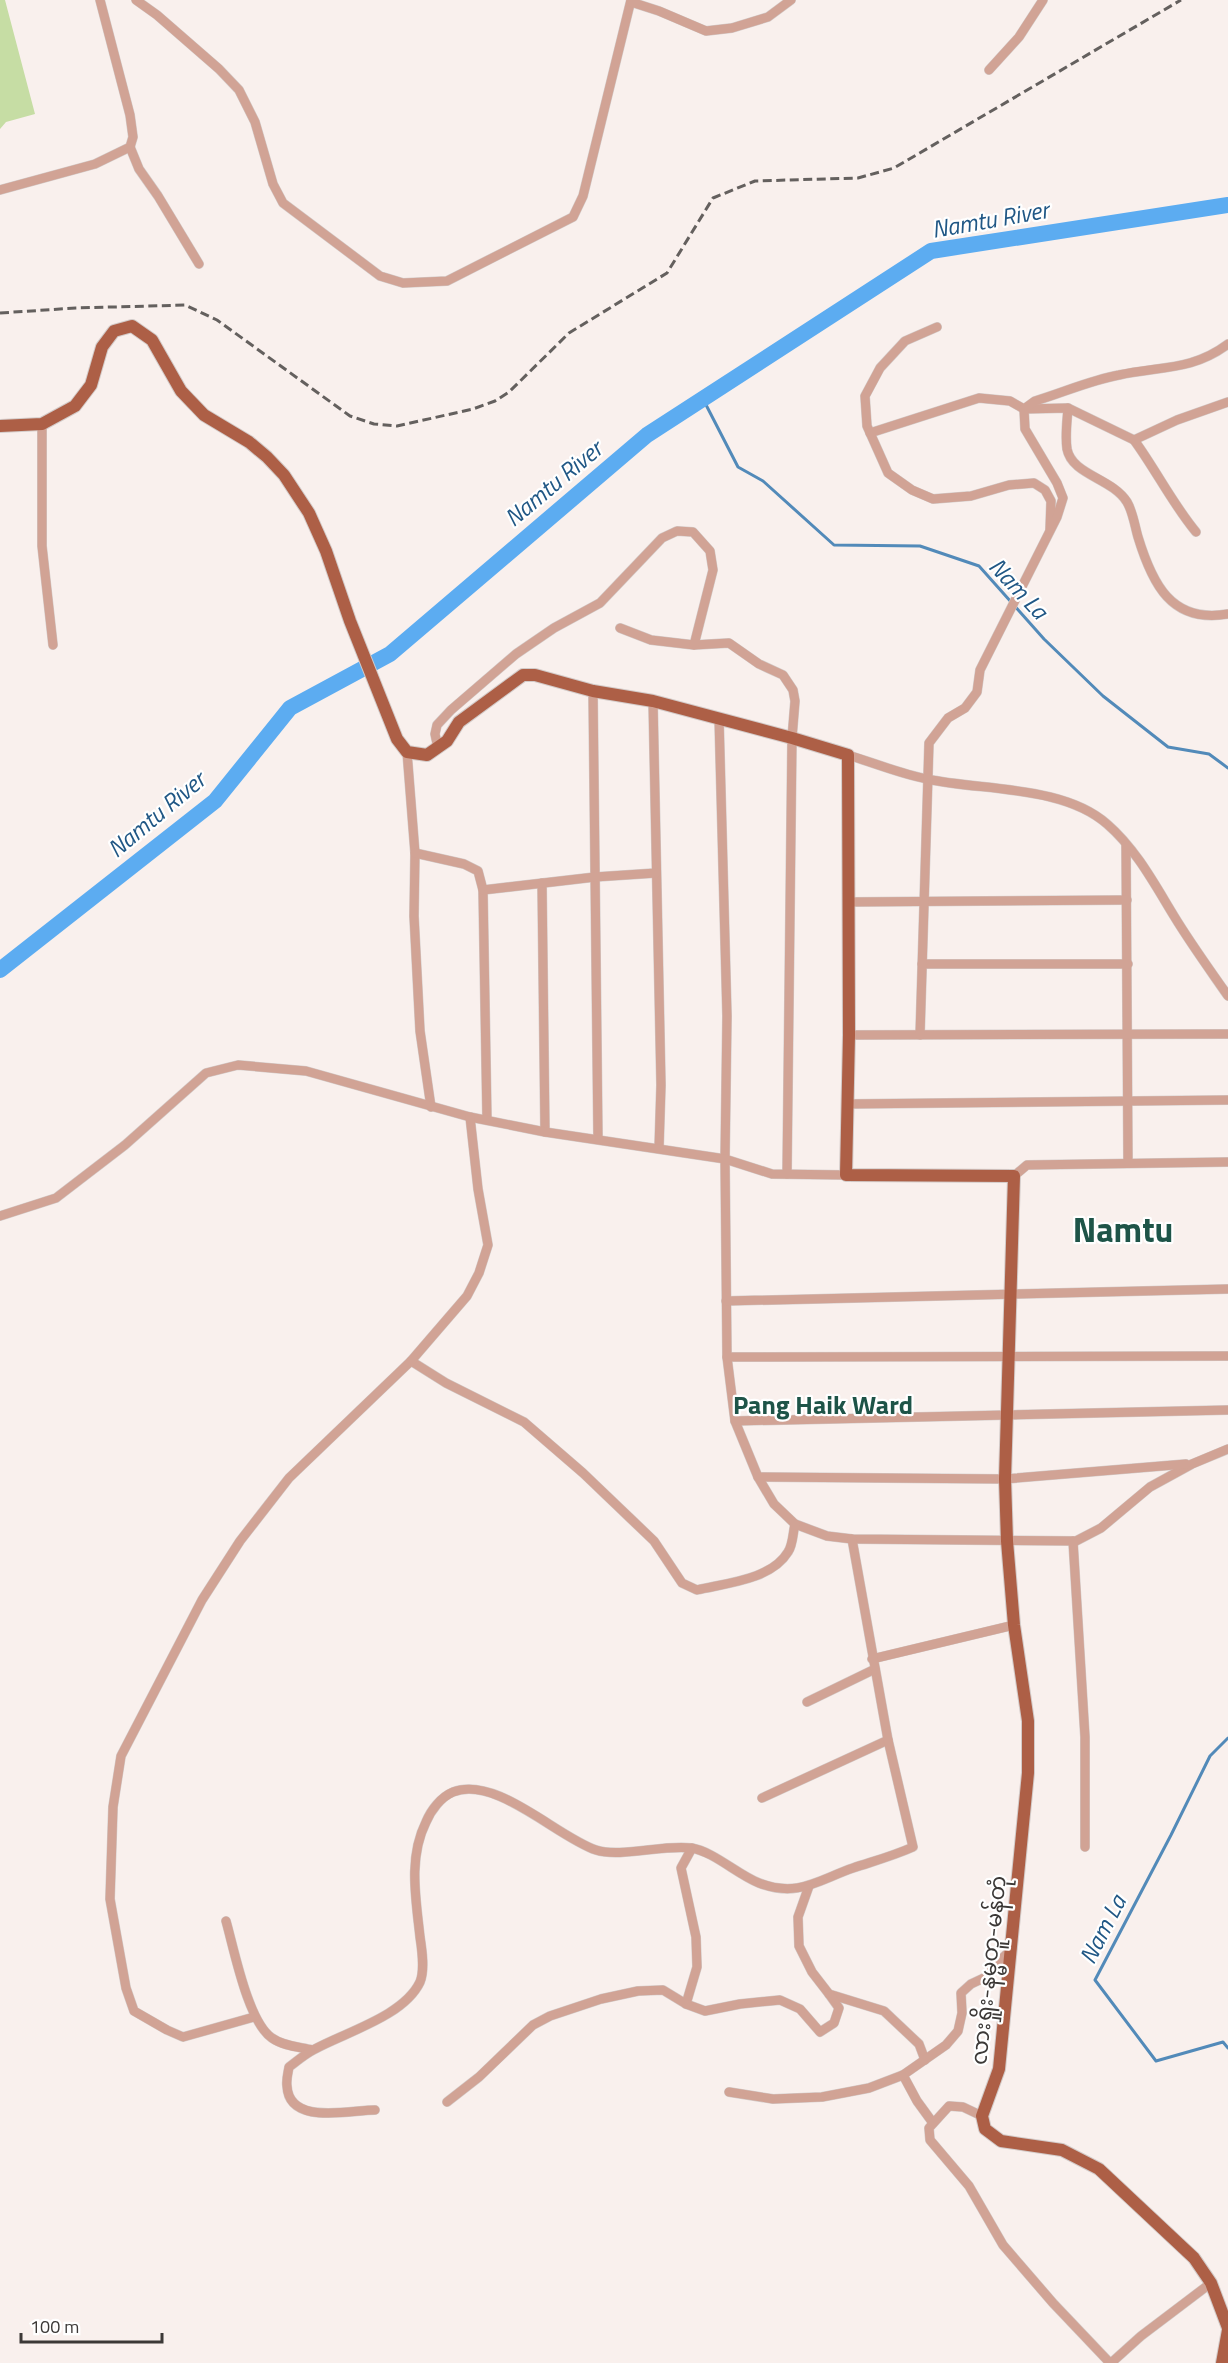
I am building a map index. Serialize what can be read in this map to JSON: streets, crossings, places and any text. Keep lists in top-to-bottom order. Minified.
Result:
{"streets":{"main road":["လားရှိုး-နမ္မတူ-မန်တုံ"]},"districts":["Namtu","Pang Haik Ward"],"water":["Namtu River","Nam La"],"scale_bar":"100 m"}
